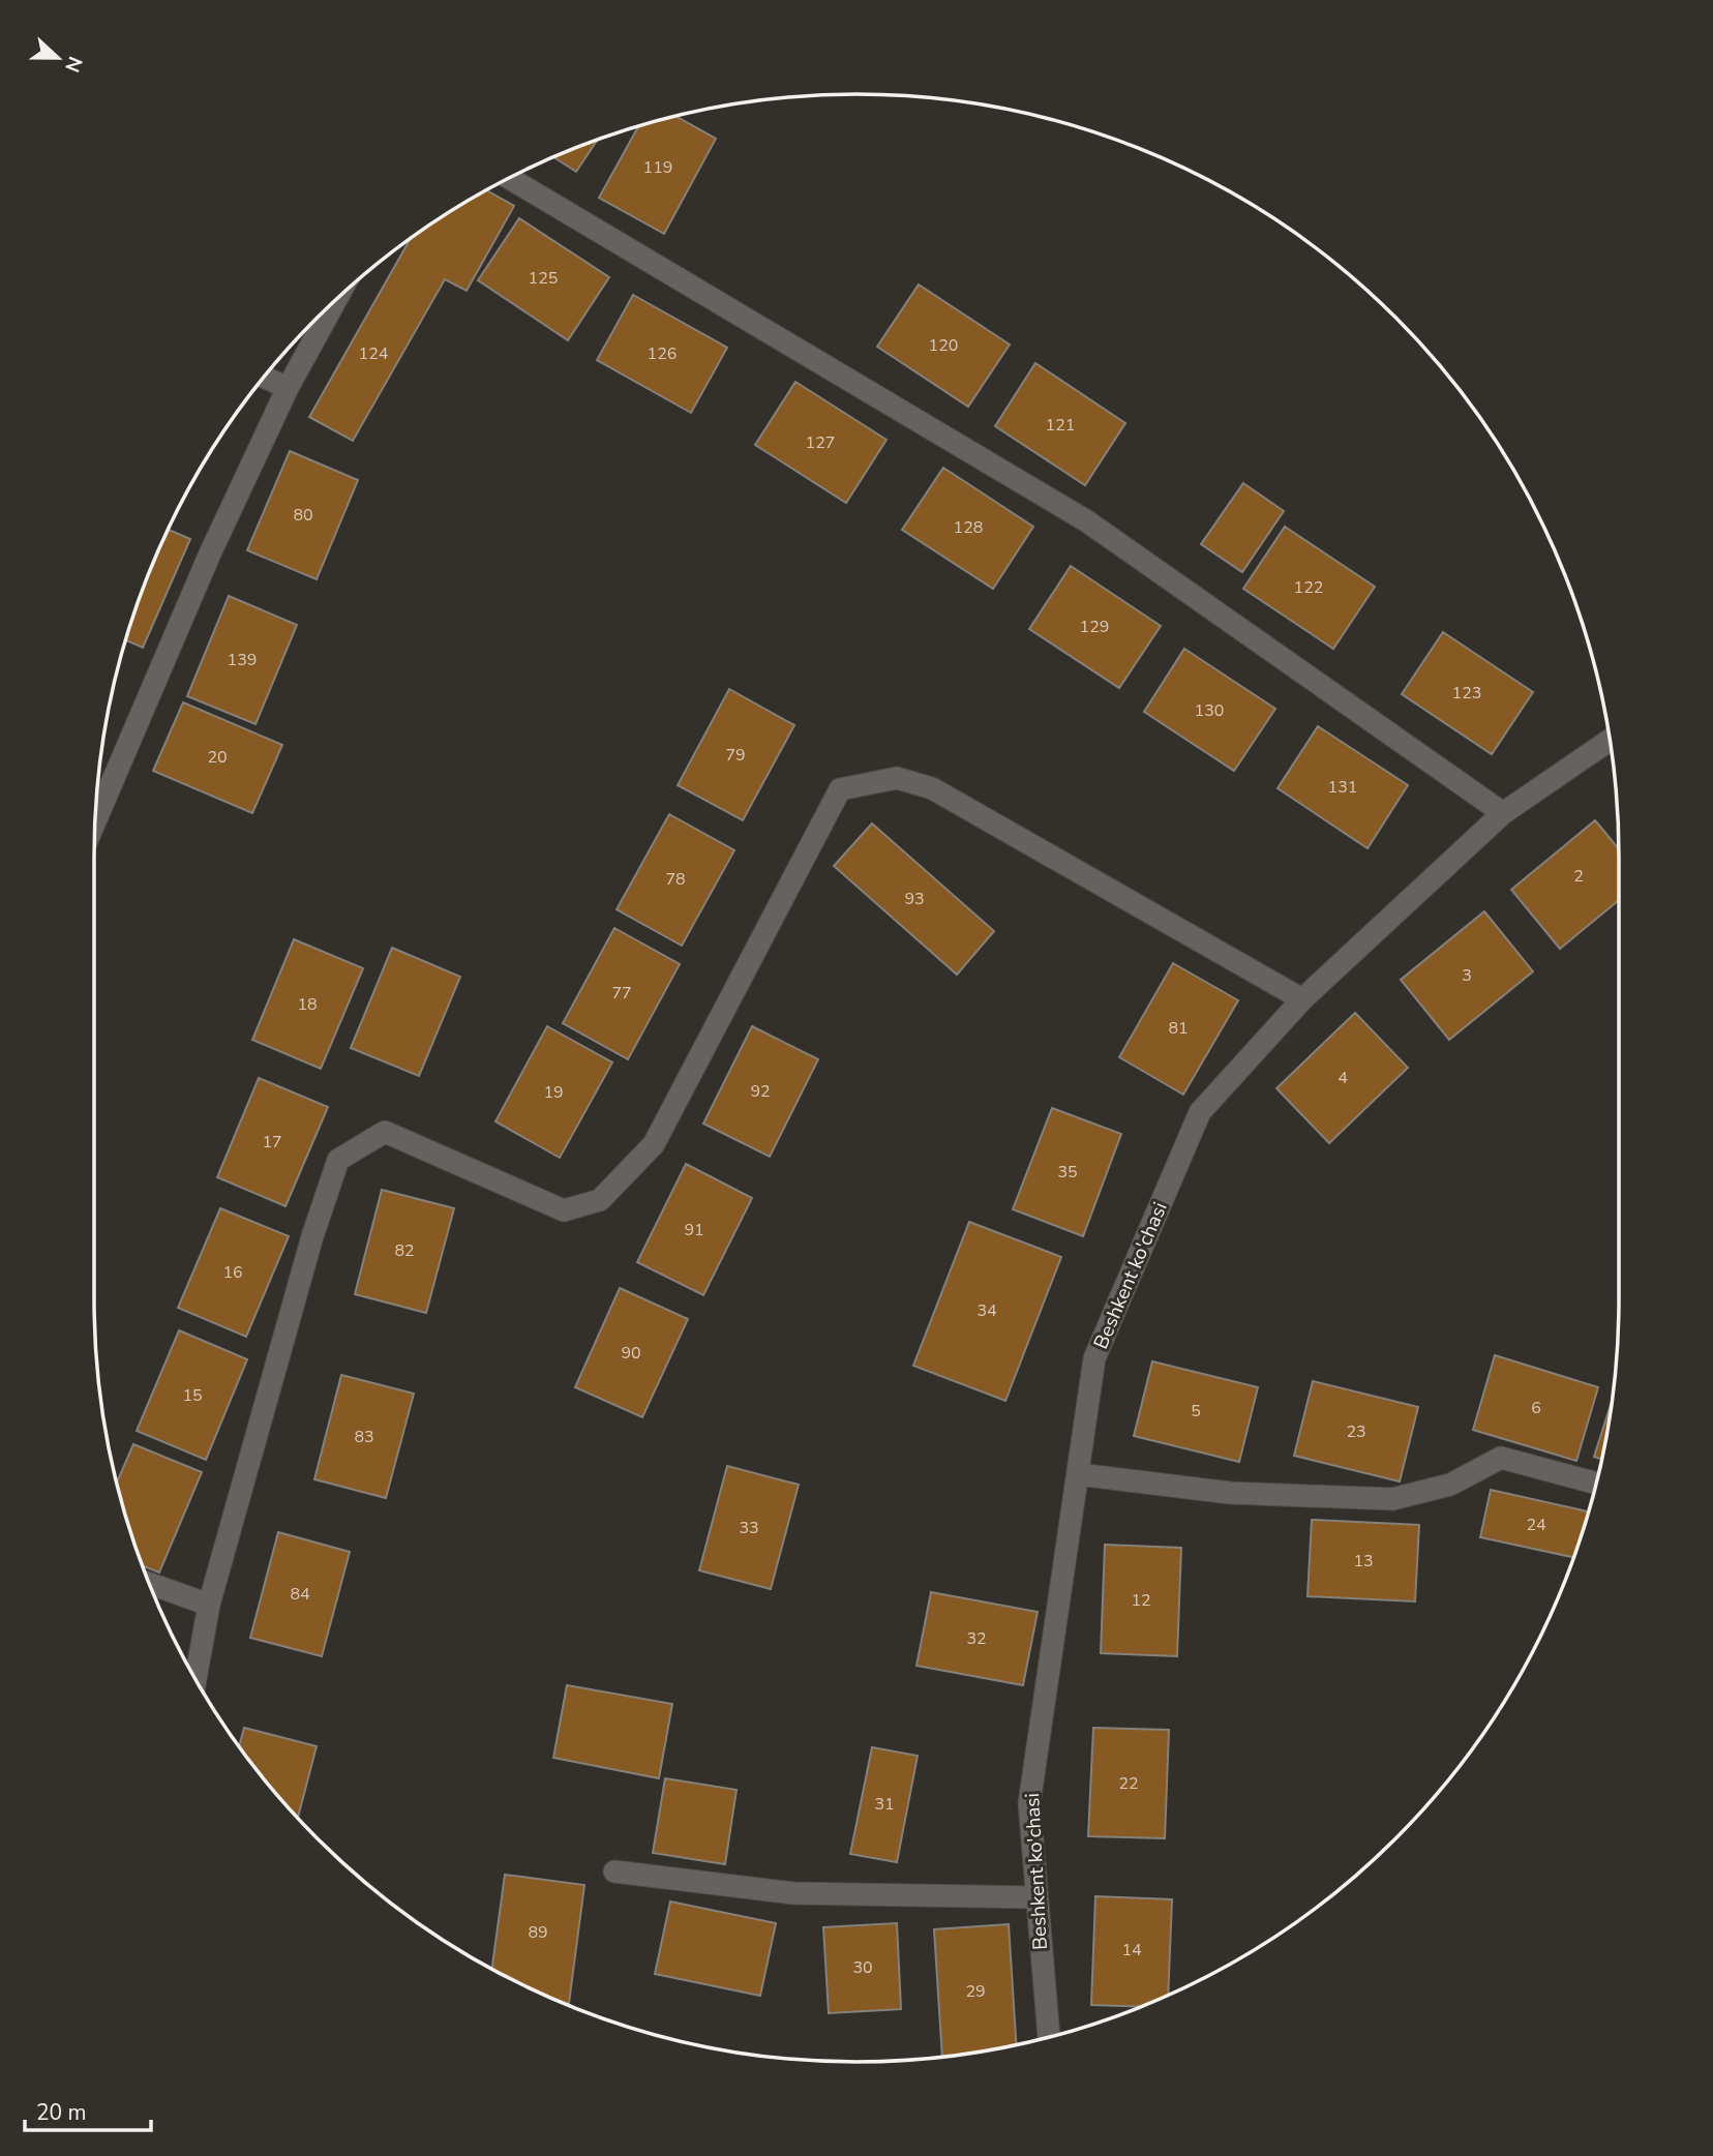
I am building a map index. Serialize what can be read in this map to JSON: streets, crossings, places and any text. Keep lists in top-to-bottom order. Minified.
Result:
{"streets":{"street":["Beshkent ko'chasi"]},"house_numbers":["119","125","120","124","126","121","127","80","128","122","129","139","123","130","79","20","131","2","78","93","3","77","18","81","4","92","19","17","35","91","82","16","34","90","15","6","5","23","83","24","33","13","84","12","32","22","31","89","14","30","29"],"scale_bar":"20 m","north":"right"}
